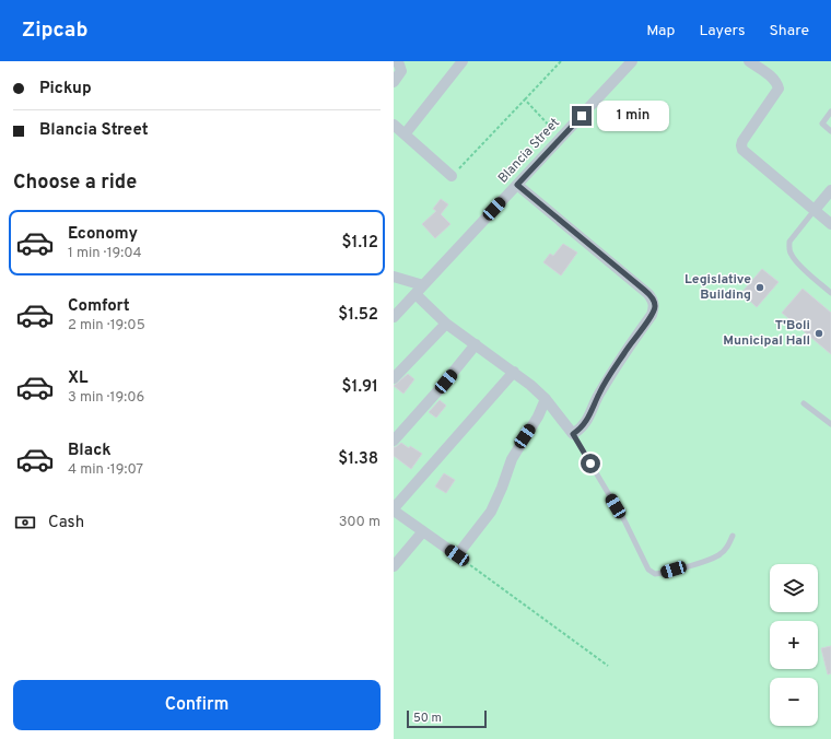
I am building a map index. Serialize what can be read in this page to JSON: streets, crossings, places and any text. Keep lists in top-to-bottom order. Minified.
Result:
{"streets":{"street":["Blancia Street"]},"places":["Legislative Building","T'Boli Municipal Hall"],"scale_bar":"50 m","page":{"header":"Zipcab","nav":["Map","Layers","Share"],"banner":["Pickup","Blancia Street"],"bubble":"1 min","heading":"Choose a ride","list":[{"name":"Economy","note":"1 min · 19:04","value":"$1.12"},{"name":"Comfort","note":"2 min · 19:05","value":"$1.52"},{"name":"XL","note":"3 min · 19:06","value":"$1.91"},{"name":"Black","note":"4 min · 19:07","value":"$1.38"}],"pay":["Cash","300 m"],"map_buttons":["+","−"],"buttons":"Confirm","scale":"50 m"}}
